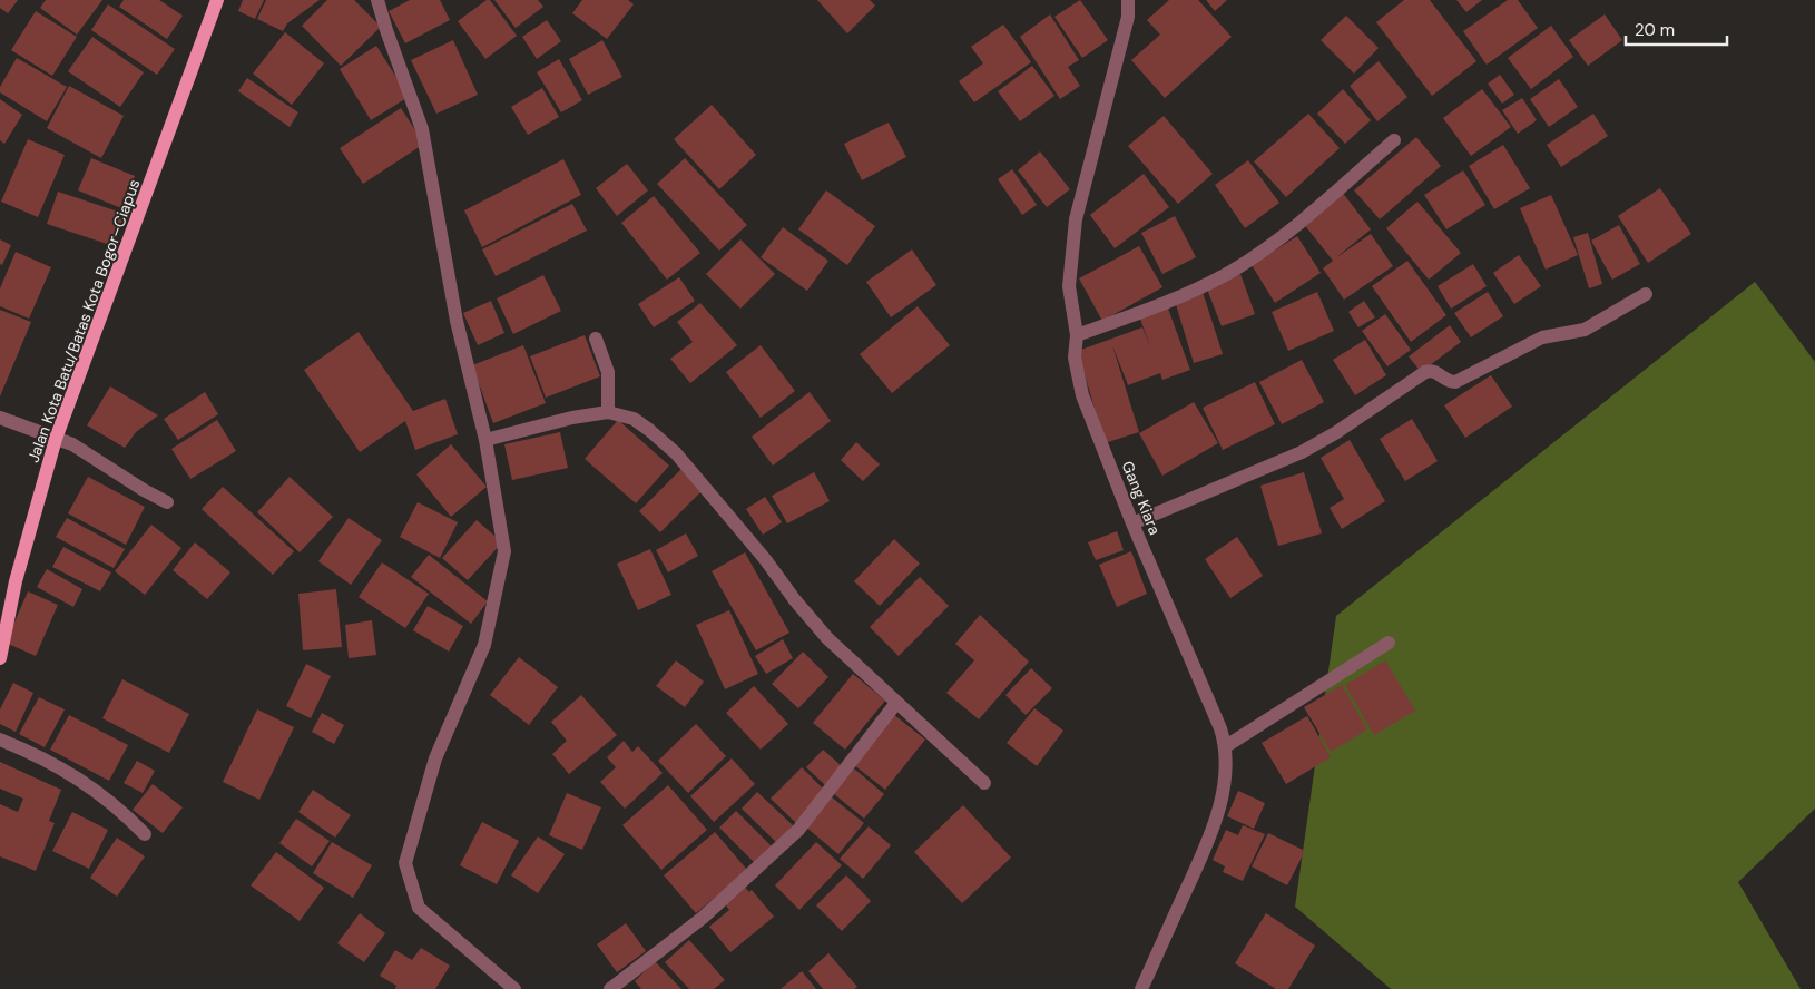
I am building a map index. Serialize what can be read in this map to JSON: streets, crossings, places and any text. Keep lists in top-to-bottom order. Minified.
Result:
{"streets":{"main road":["Jalan Kota Batu/Batas Kota Bogor–Ciapus"],"street":["Gang Kiara"]},"scale_bar":"20 m"}
